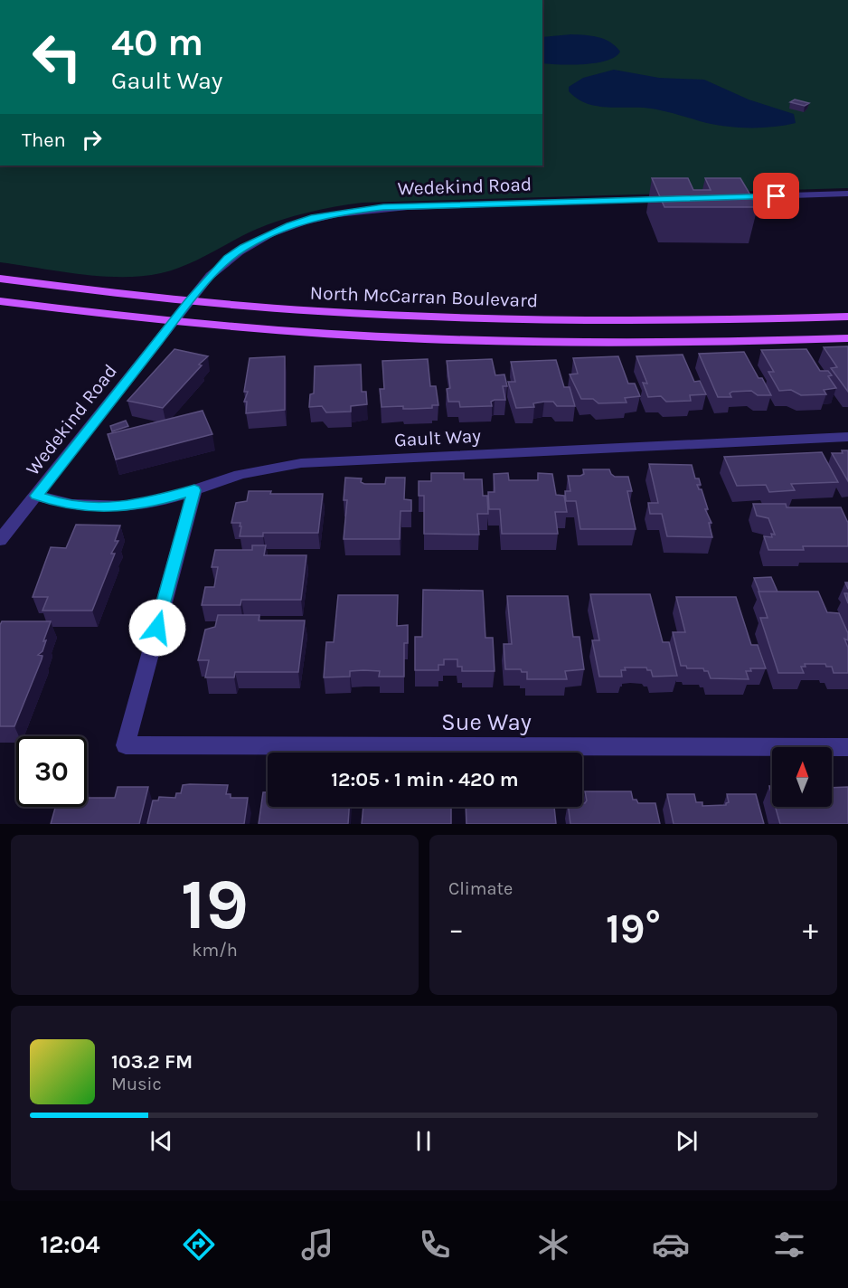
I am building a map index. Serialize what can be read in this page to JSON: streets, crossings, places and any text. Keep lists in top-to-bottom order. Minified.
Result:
{"streets":{"main road":["North McCarran Boulevard"],"street":["Wedekind Road","Gault Way","Sue Way"]},"crossings":[["Wedekind Road","North McCarran Boulevard"],["Wedekind Road","Gault Way"],["Gault Way","Sue Way"]],"north":"top","page":{"turn":["40 m","Gault Way"],"then":"Then","limit":"30","trip":"12:05 · 1 min · 420 m","tile":[["19","km/h"],"Climate"],"heat":["−","19°","+"],"song":["103.2 FM","Music"],"tabs":"12:04"}}
